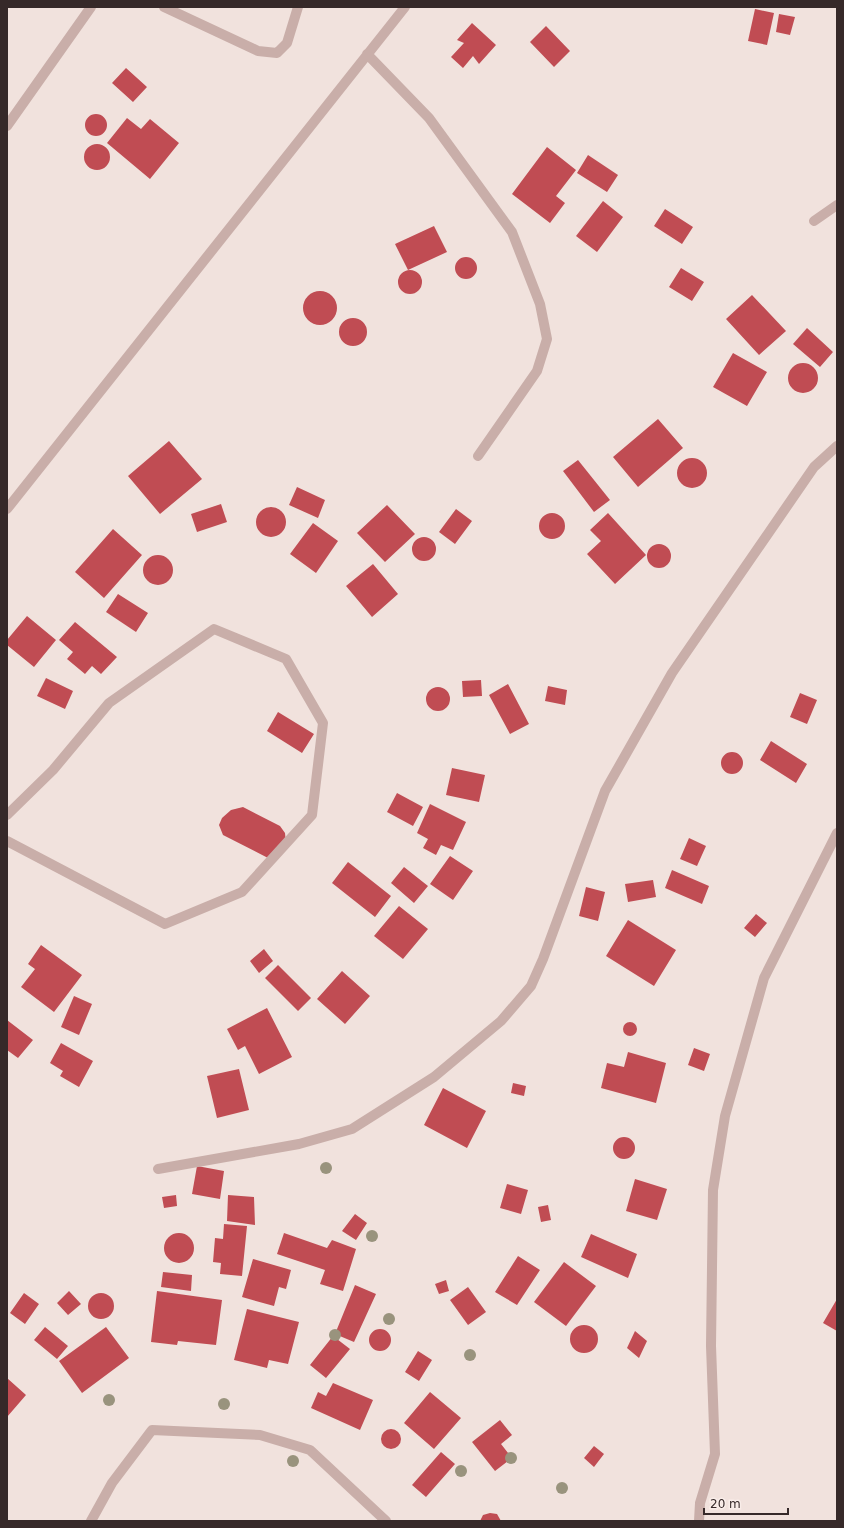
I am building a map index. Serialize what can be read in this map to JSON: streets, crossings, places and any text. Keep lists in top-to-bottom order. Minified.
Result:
{"scale_bar":"20 m"}
